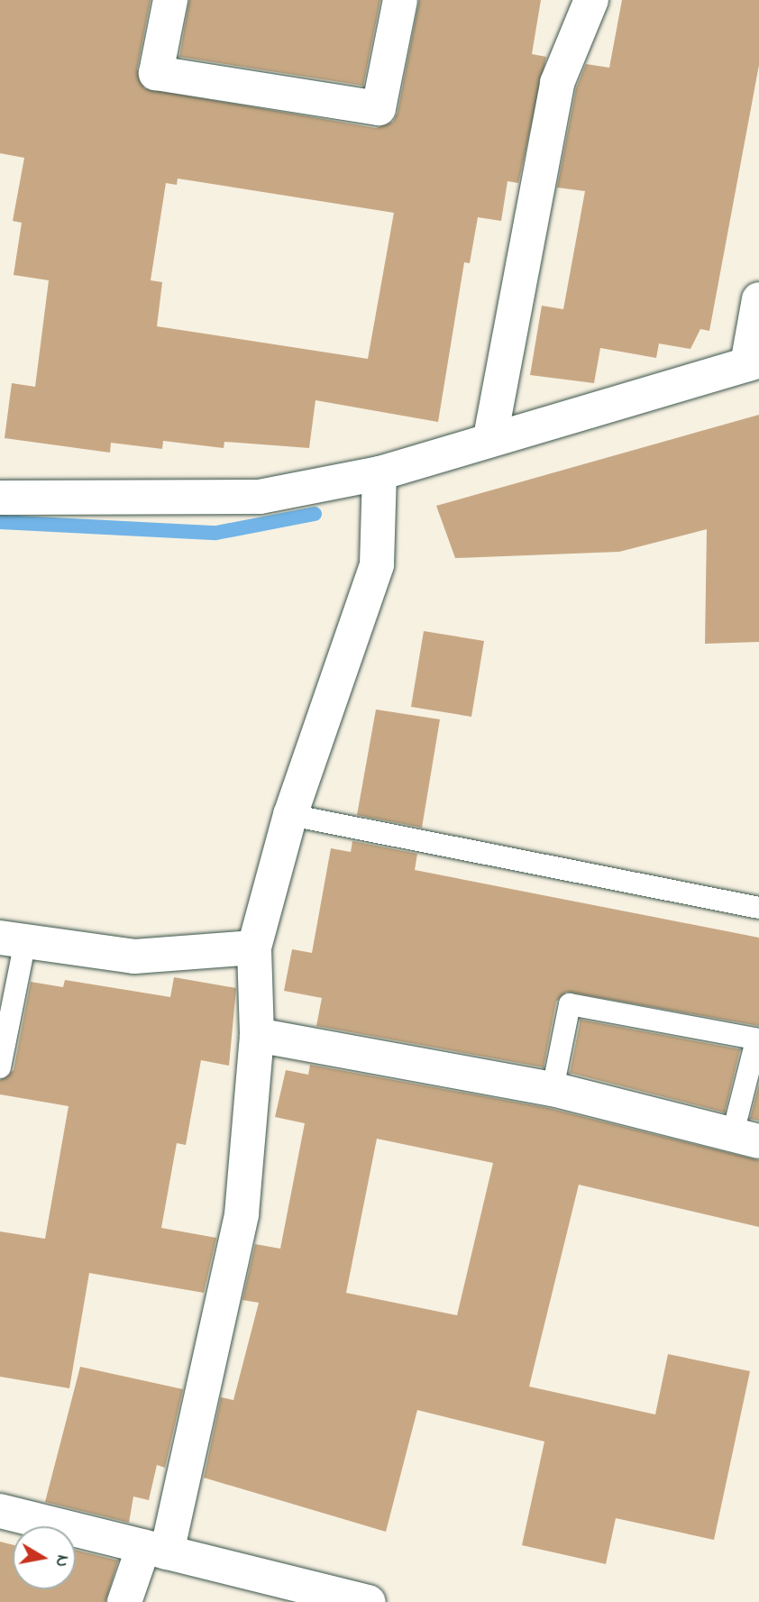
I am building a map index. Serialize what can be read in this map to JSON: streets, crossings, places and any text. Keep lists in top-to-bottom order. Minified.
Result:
{"north":"right"}
